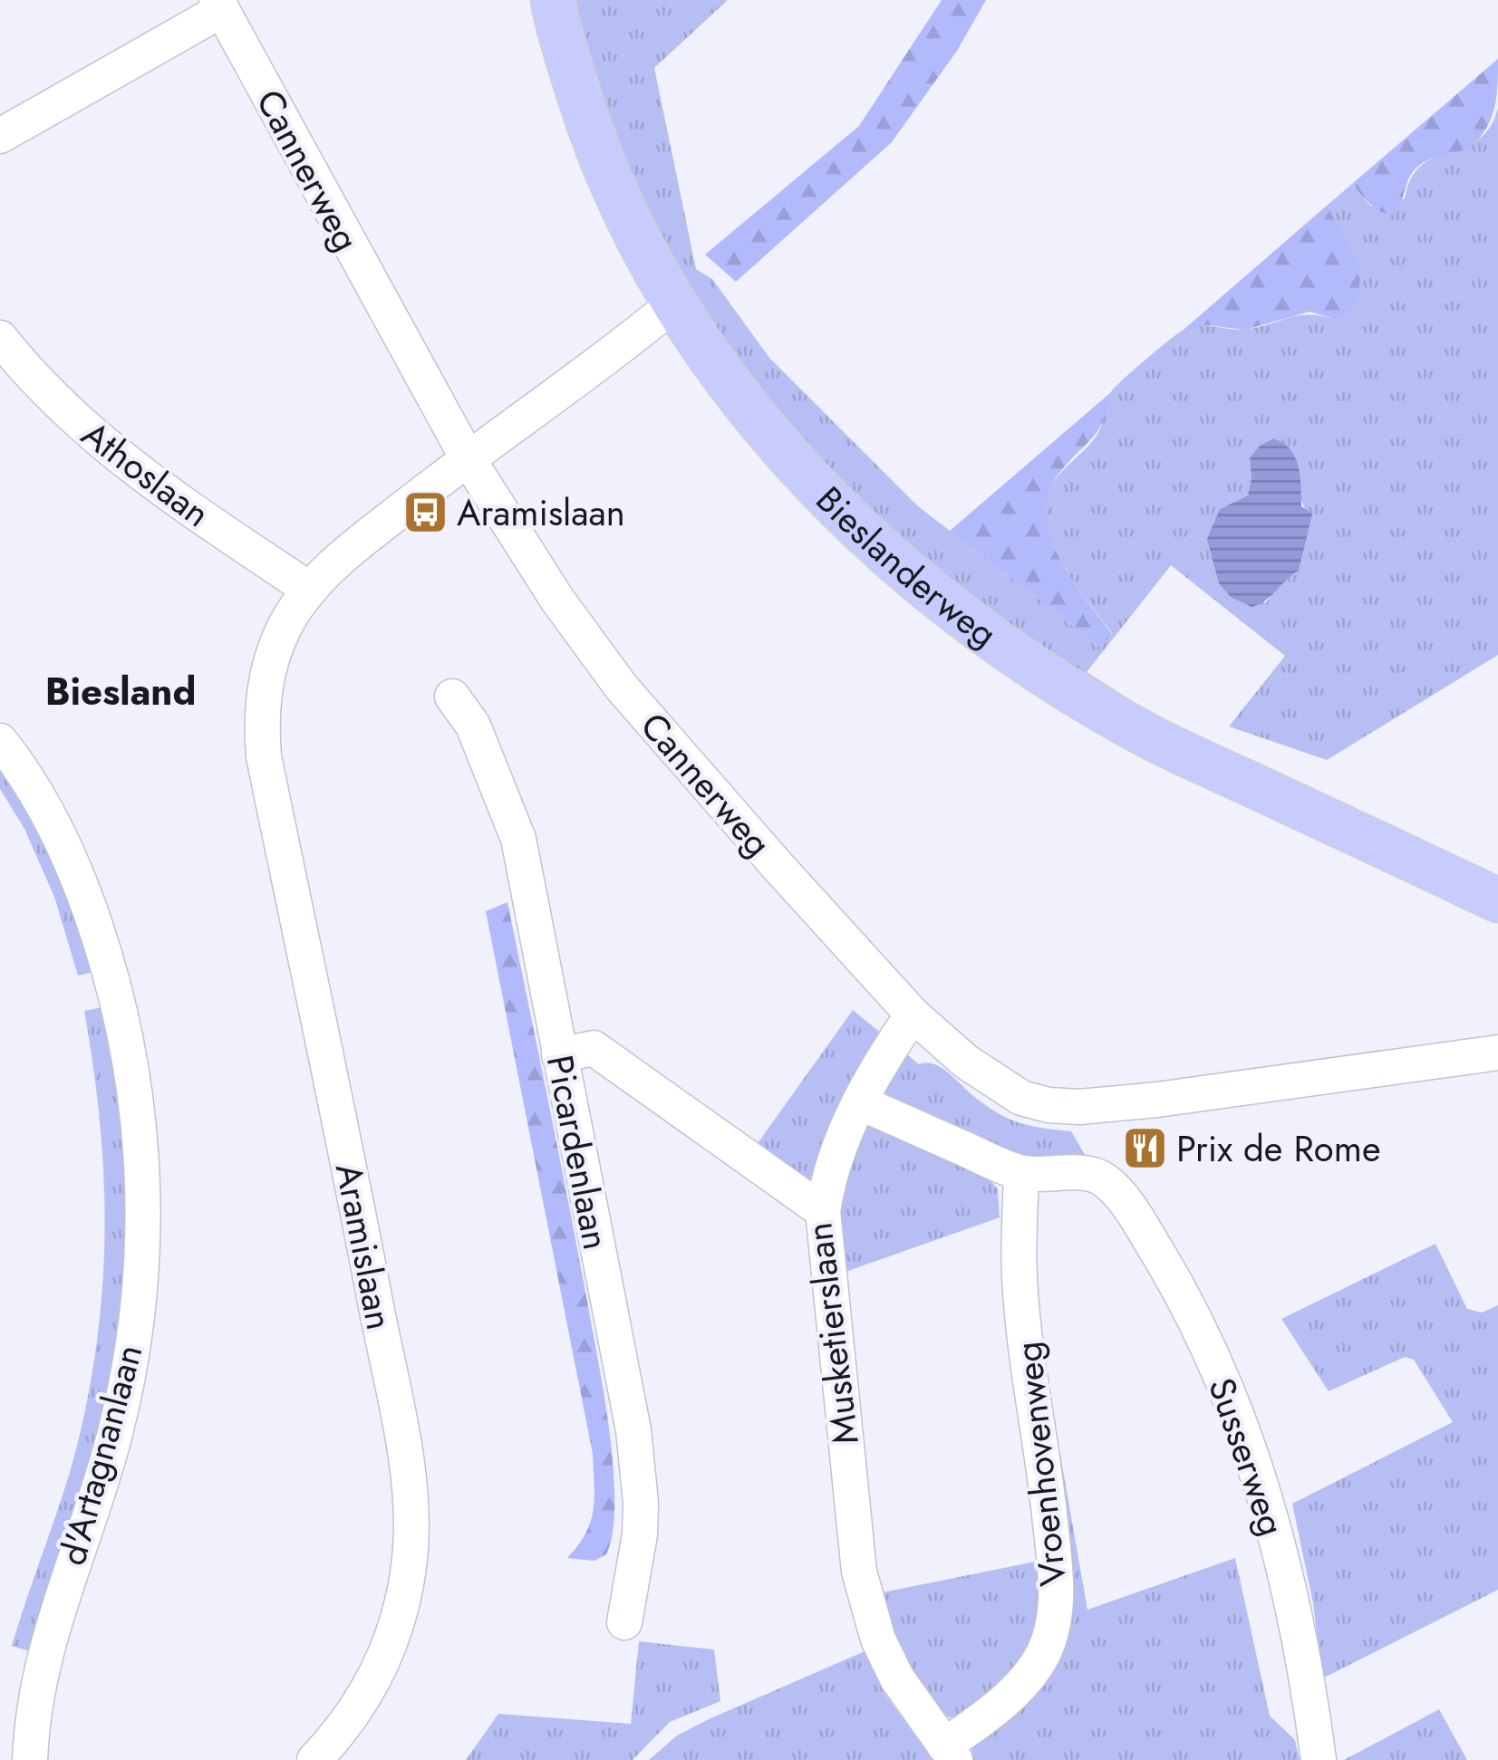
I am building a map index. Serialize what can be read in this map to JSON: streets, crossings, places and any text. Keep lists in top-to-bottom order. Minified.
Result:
{"streets":{"main road":["Bieslanderweg"],"street":["Cannerweg","Athoslaan","Picardenlaan","Aramislaan","Musketierslaan","d'Artagnanlaan","Susserweg","Vroenhovenweg"]},"crossings":[["Cannerweg","Aramislaan"],["Athoslaan","Aramislaan"],["Bieslanderweg","Aramislaan"],["Picardenlaan","Musketierslaan"],["Musketierslaan","Vroenhovenweg"],["Susserweg","Vroenhovenweg"]],"districts":["Biesland"],"places":{"bus stop":["Aramislaan"],"restaurant":["Prix de Rome"]}}
